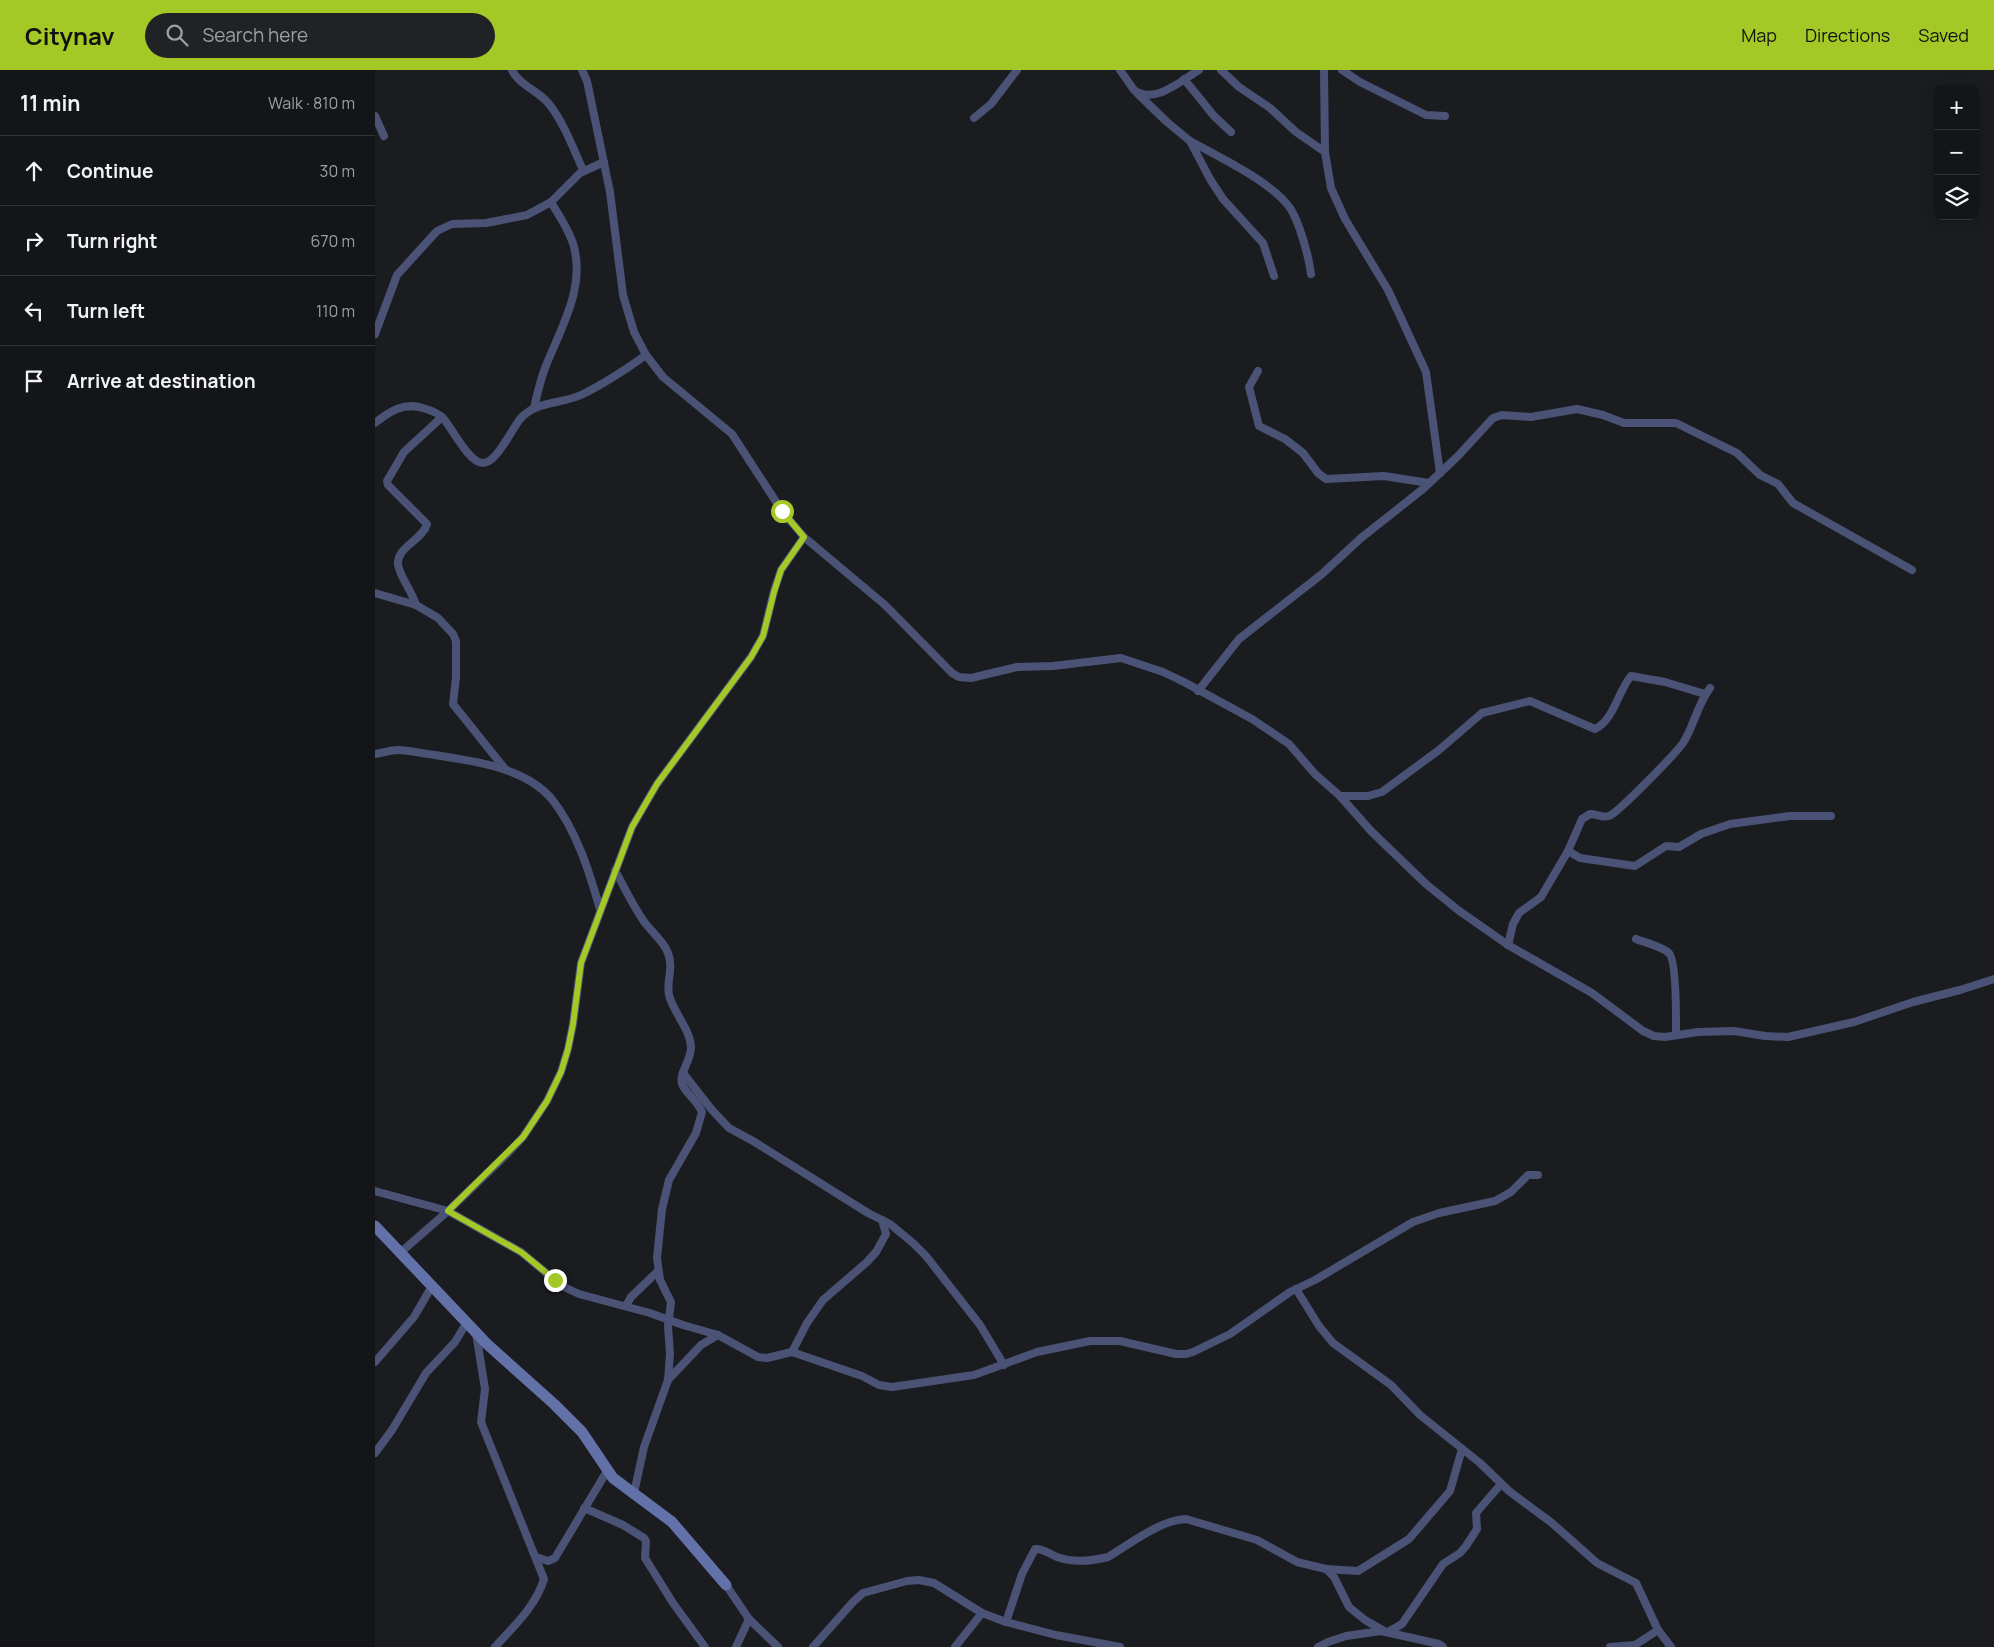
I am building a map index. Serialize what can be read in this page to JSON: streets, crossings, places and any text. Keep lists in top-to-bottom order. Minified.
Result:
{"page":{"header":"Citynav","search":"Search here","nav":["Map","Directions","Saved"],"heading":["11 min","Walk · 810 m"],"map_buttons":["+","−"],"list":[["Continue","30 m"],["Turn right","670 m"],["Turn left","110 m"],"Arrive at destination"]}}
